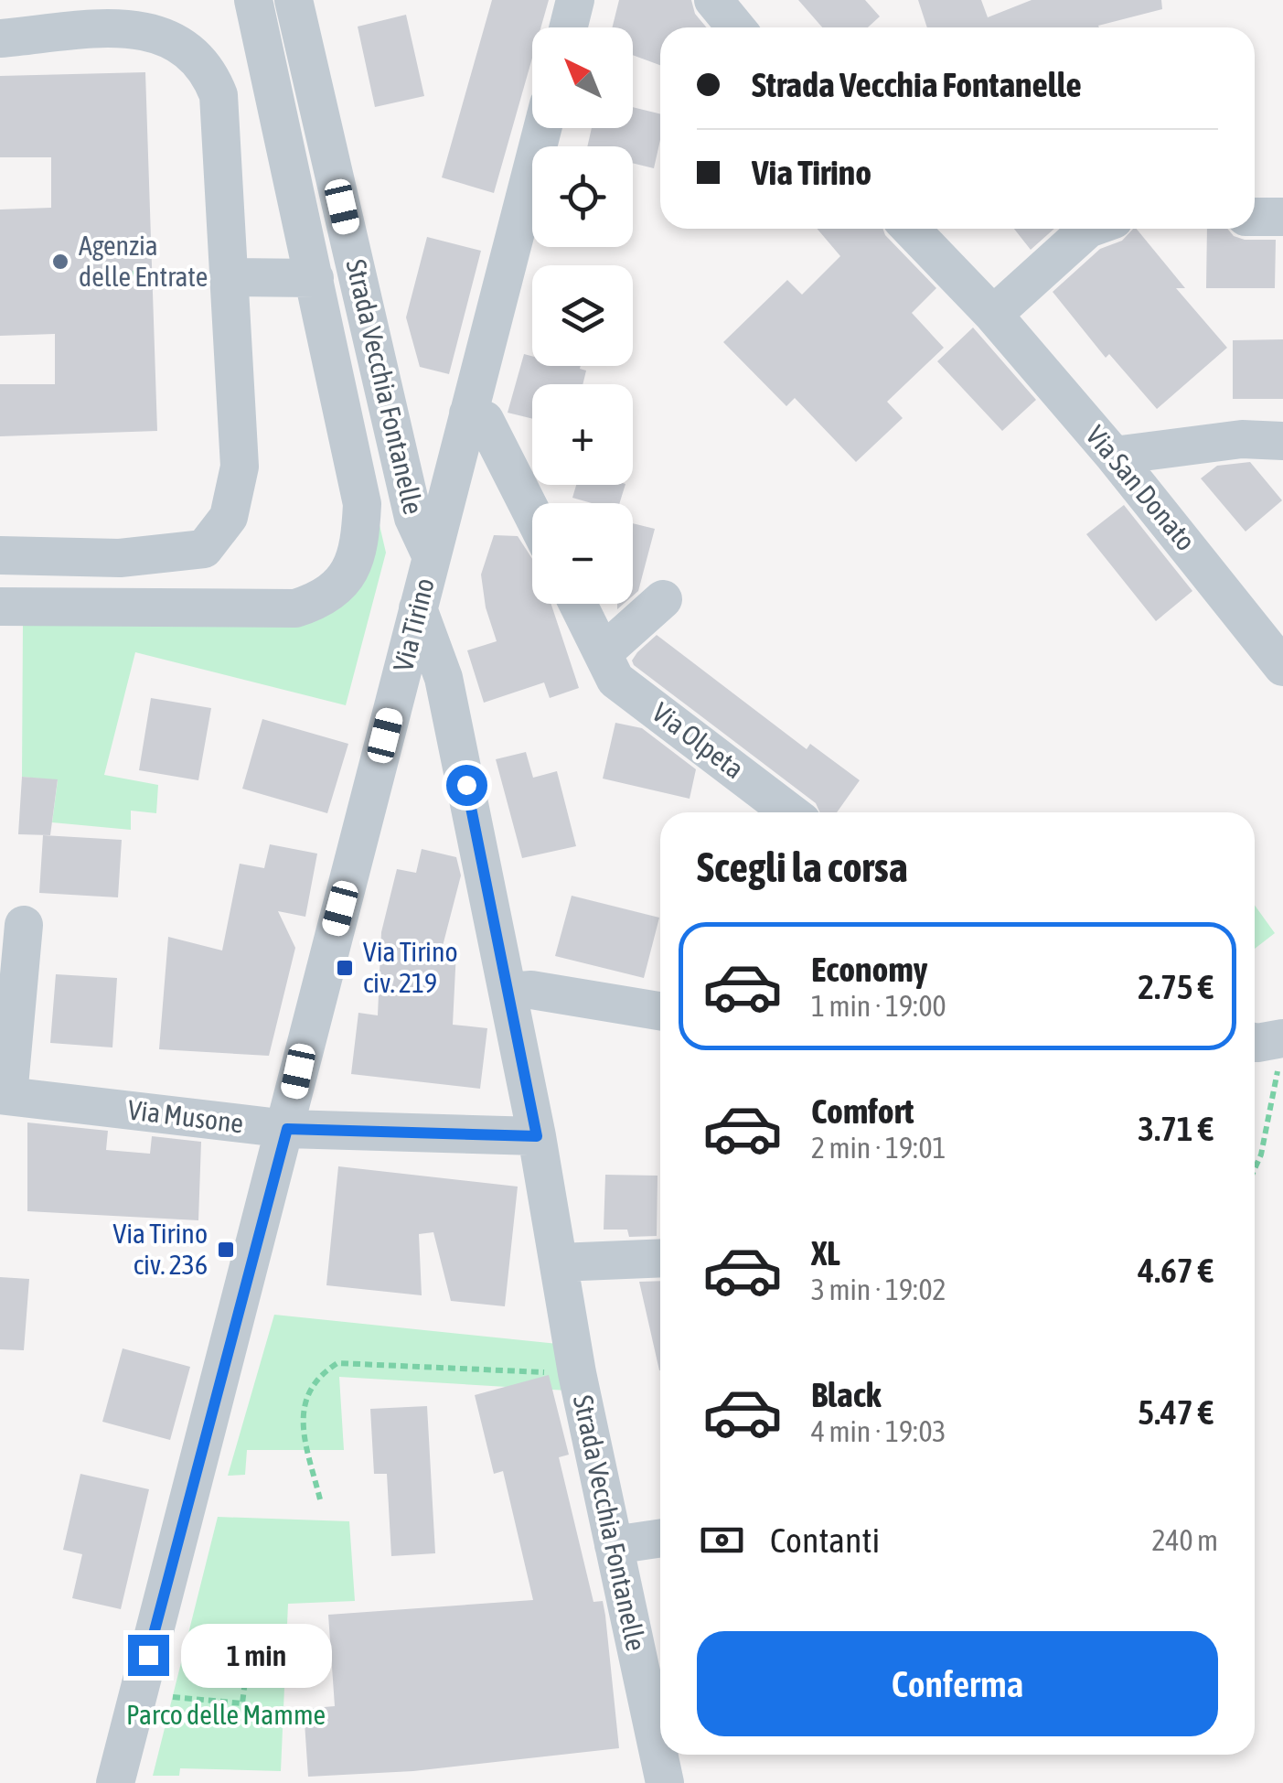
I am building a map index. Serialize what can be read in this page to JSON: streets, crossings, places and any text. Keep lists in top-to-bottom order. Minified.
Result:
{"streets":{"street":["Strada Vecchia Fontanelle","Via San Donato","Via Tirino","Via Olpeta","Via Musone"]},"crossings":[["Strada Vecchia Fontanelle","Via Tirino"],["Strada Vecchia Fontanelle","Via Musone"],["Via Tirino","Via Musone"]],"parks":["Parco delle Mamme"],"places":{"other":["Agenzia delle Entrate"],"transit":["Via Tirino civ. 219","Via Tirino civ. 236"]},"north":"top left","page":{"map_buttons":["+","−"],"banner":["Strada Vecchia Fontanelle","Via Tirino"],"heading":"Scegli la corsa","list":[{"name":"Economy","note":"1 min · 19:00","value":"2.75 €"},{"name":"Comfort","note":"2 min · 19:01","value":"3.71 €"},{"name":"XL","note":"3 min · 19:02","value":"4.67 €"},{"name":"Black","note":"4 min · 19:03","value":"5.47 €"}],"pay":["Contanti","240 m"],"buttons":"Conferma","bubble":"1 min"}}
